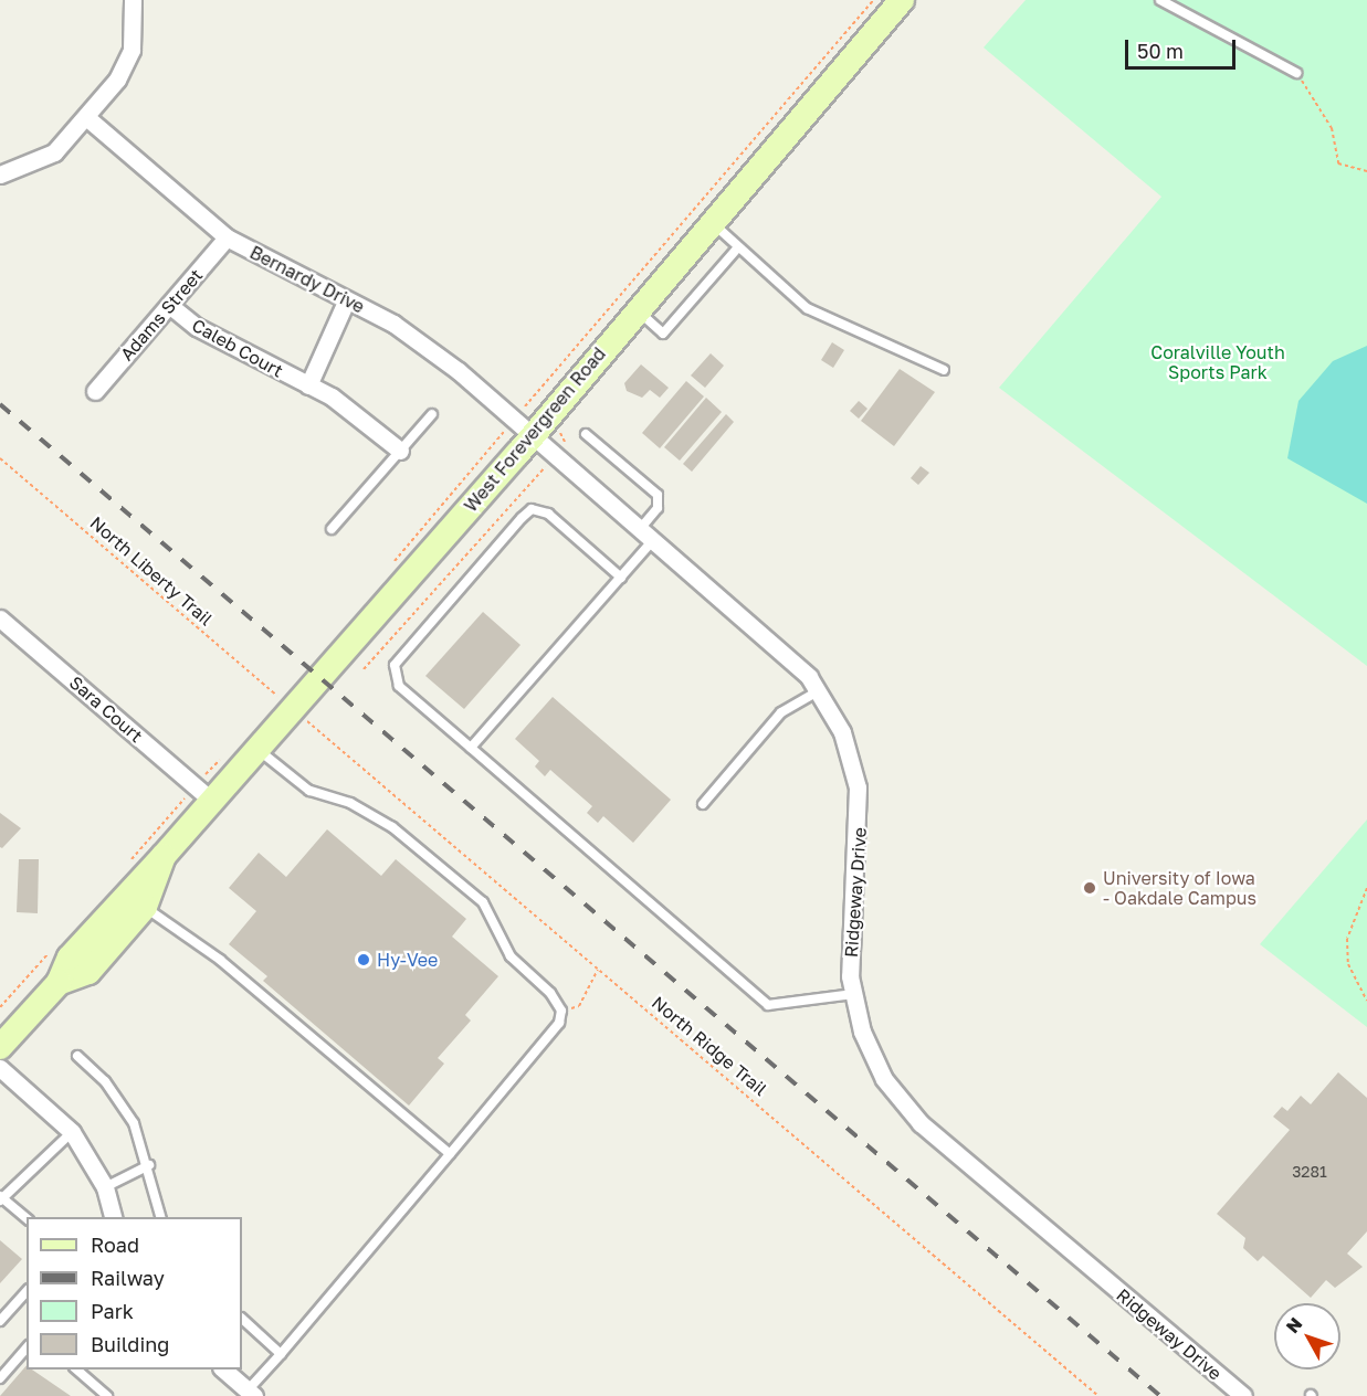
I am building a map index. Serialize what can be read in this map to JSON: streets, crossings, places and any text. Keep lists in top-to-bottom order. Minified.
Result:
{"streets":{"street":["Bernardy Drive","Adams Street","Caleb Court","West Forevergreen Road","Sara Court","Ridgeway Drive"],"path":["North Liberty Trail","North Ridge Trail"]},"crossings":[["Bernardy Drive","Adams Street"],["Bernardy Drive","West Forevergreen Road"],["Bernardy Drive","Ridgeway Drive"],["Adams Street","Caleb Court"],["West Forevergreen Road","Sara Court"],["West Forevergreen Road","Ridgeway Drive"]],"parks":["Coralville Youth Sports Park"],"places":["University of Iowa - Oakdale Campus","Hy-Vee"],"house_numbers":["3281"],"legend":["Road","Railway","Park","Building"],"scale_bar":"50 m","north":"top left"}
